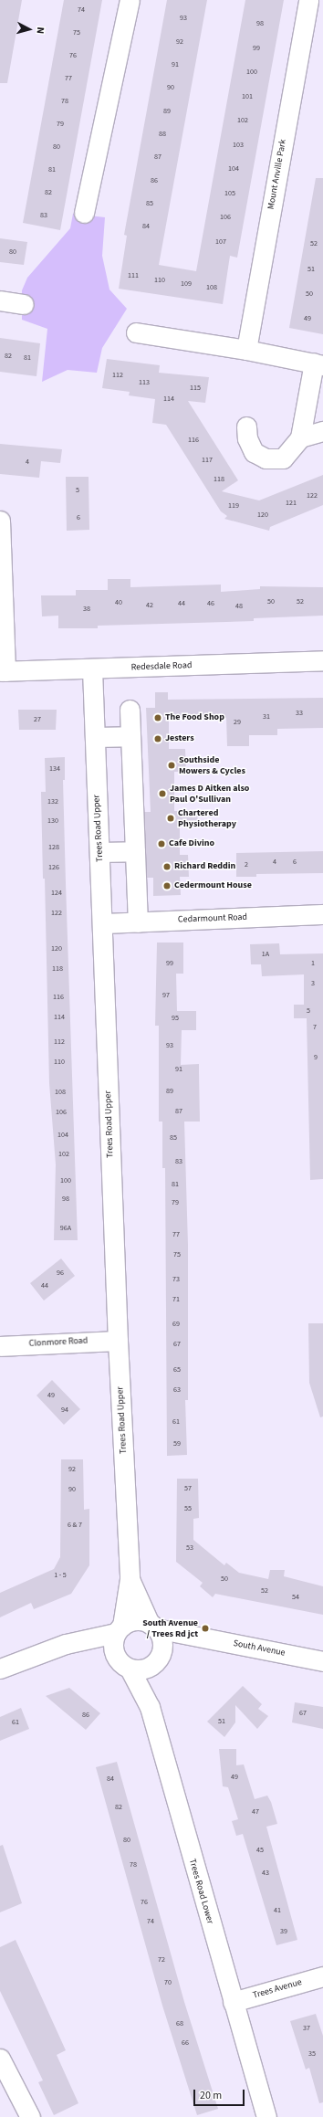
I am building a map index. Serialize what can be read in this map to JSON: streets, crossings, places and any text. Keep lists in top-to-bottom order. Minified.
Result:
{"streets":{"street":["Mount Anville Park","Redesdale Road","Trees Road Upper","Cedarmount Road","Clonmore Road","South Avenue","Trees Road Lower","Trees Avenue"]},"crossings":[["Redesdale Road","Trees Road Upper"],["Trees Road Upper","Cedarmount Road"],["Trees Road Upper","Clonmore Road"],["South Avenue","Trees Road Lower"],["Trees Road Lower","Trees Avenue"]],"places":["The Food Shop","Jesters","Southside Mowers & Cycles","James D Aitken also Paul O'Sullivan","Chartered Physiotherapy","Cafe Divino","Richard Reddin","Cedermount House","South Avenue / Trees Rd jct"],"house_numbers":["74","93","98","75","92","99","76","91","100","77","90","101","78","89","102","79","88","103","80","87","104","81","86","82","105","85","83","106","84","107","52","80","51","111","110","109","108","50","49","82","81","112","113","115","114","116","117","4","118","5","122","121","119","120","6","50","52","40","44","46","42","48","38","33","31","27","29","134","132","130","128","4","6","2","126","124","122","120","1A","99","1","118","3","97","116","5","114","95","7","112","93","9","110","91","89","108","87","106","104","85","102","83","100","81","98","79","96A","77","75","96","73","44","71","69","67","65","63","49","94","61","59","92","57","90","55","6 & 7","53","1 - 5","50","52","54","67","86","51","61","49","84","82","47","80","45","78","43","76","41","74","39","72","70","68","37","66","35"],"scale_bar":"20 m","north":"right"}
